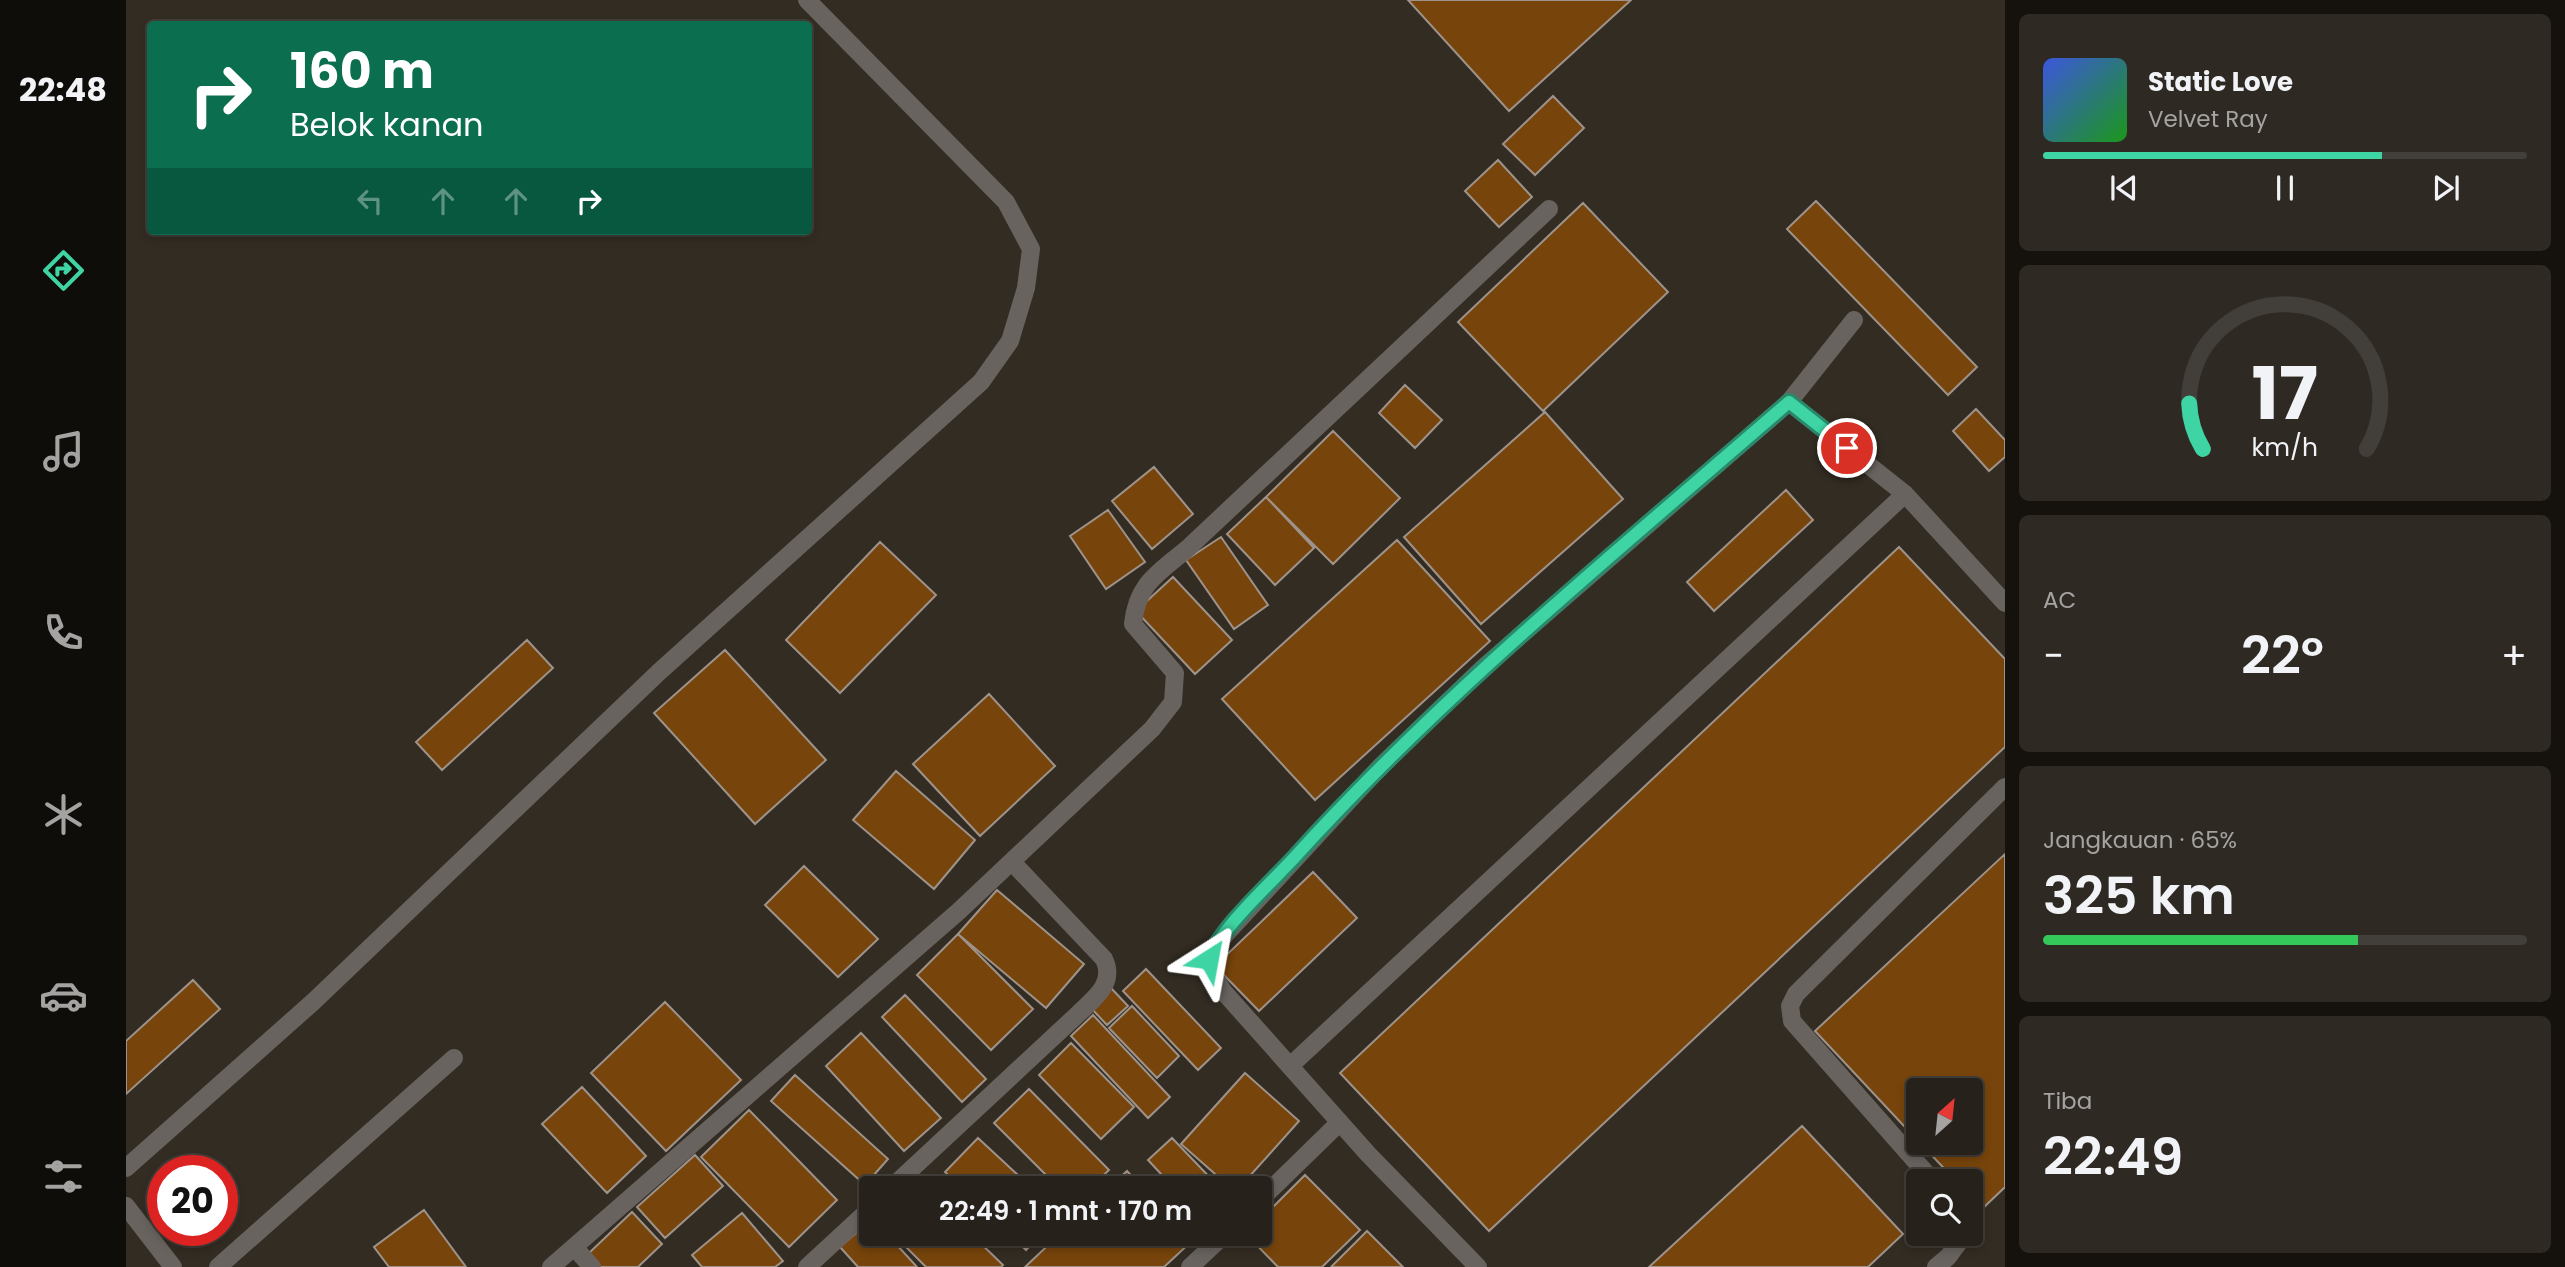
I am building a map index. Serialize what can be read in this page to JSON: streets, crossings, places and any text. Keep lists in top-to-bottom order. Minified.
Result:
{"north":"top right","page":{"tabs":"22:48","turn":["160 m","Belok kanan"],"song":["Static Love","Velvet Ray"],"tile":["AC",["Jangkauan · 65%","325 km"],["Tiba","22:49"]],"heat":["−","22°","+"],"limit":"20","trip":"22:49 · 1 mnt · 170 m","gauge":["17","km/h"]}}
